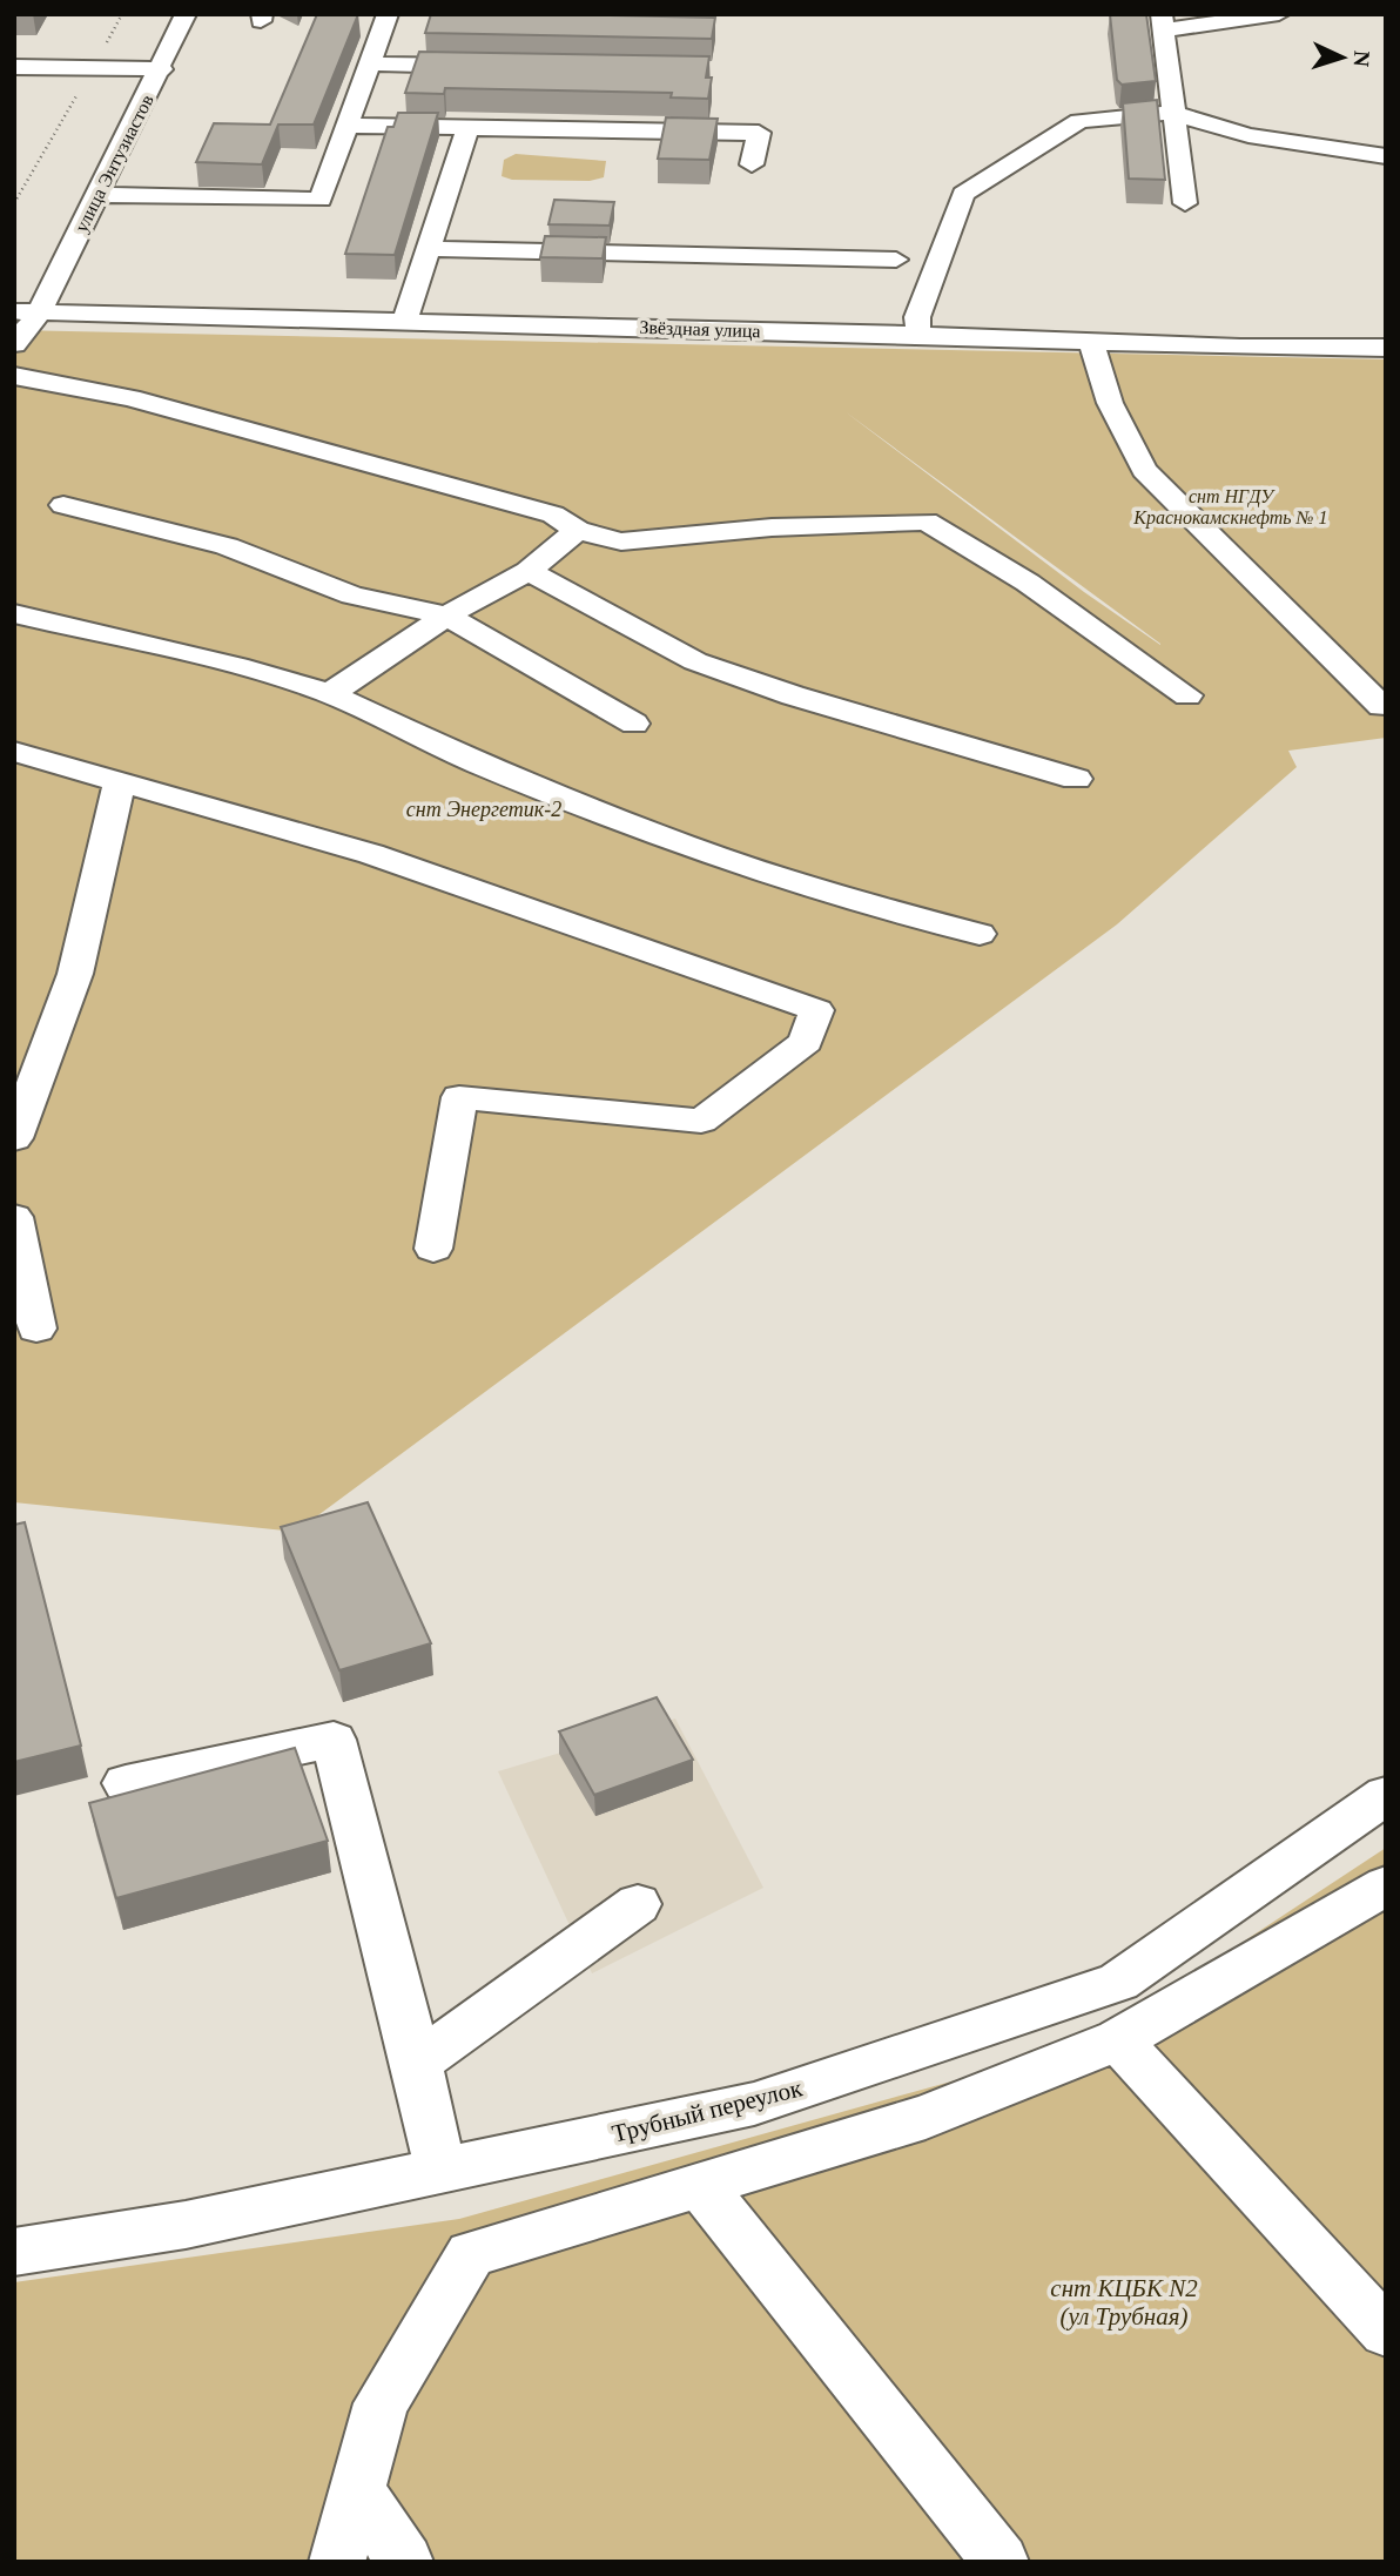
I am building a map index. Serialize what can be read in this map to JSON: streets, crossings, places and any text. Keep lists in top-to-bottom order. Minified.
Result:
{"streets":{"street":["улица Энтузиастов","Звёздная улица","Трубный переулок"]},"crossings":[["улица Энтузиастов","Звёздная улица"]],"parks":["снт НГДУ Краснокамскнефть № 1","снт Энергетик-2","снт КЦБК N2 (ул Трубная)"],"north":"right"}
